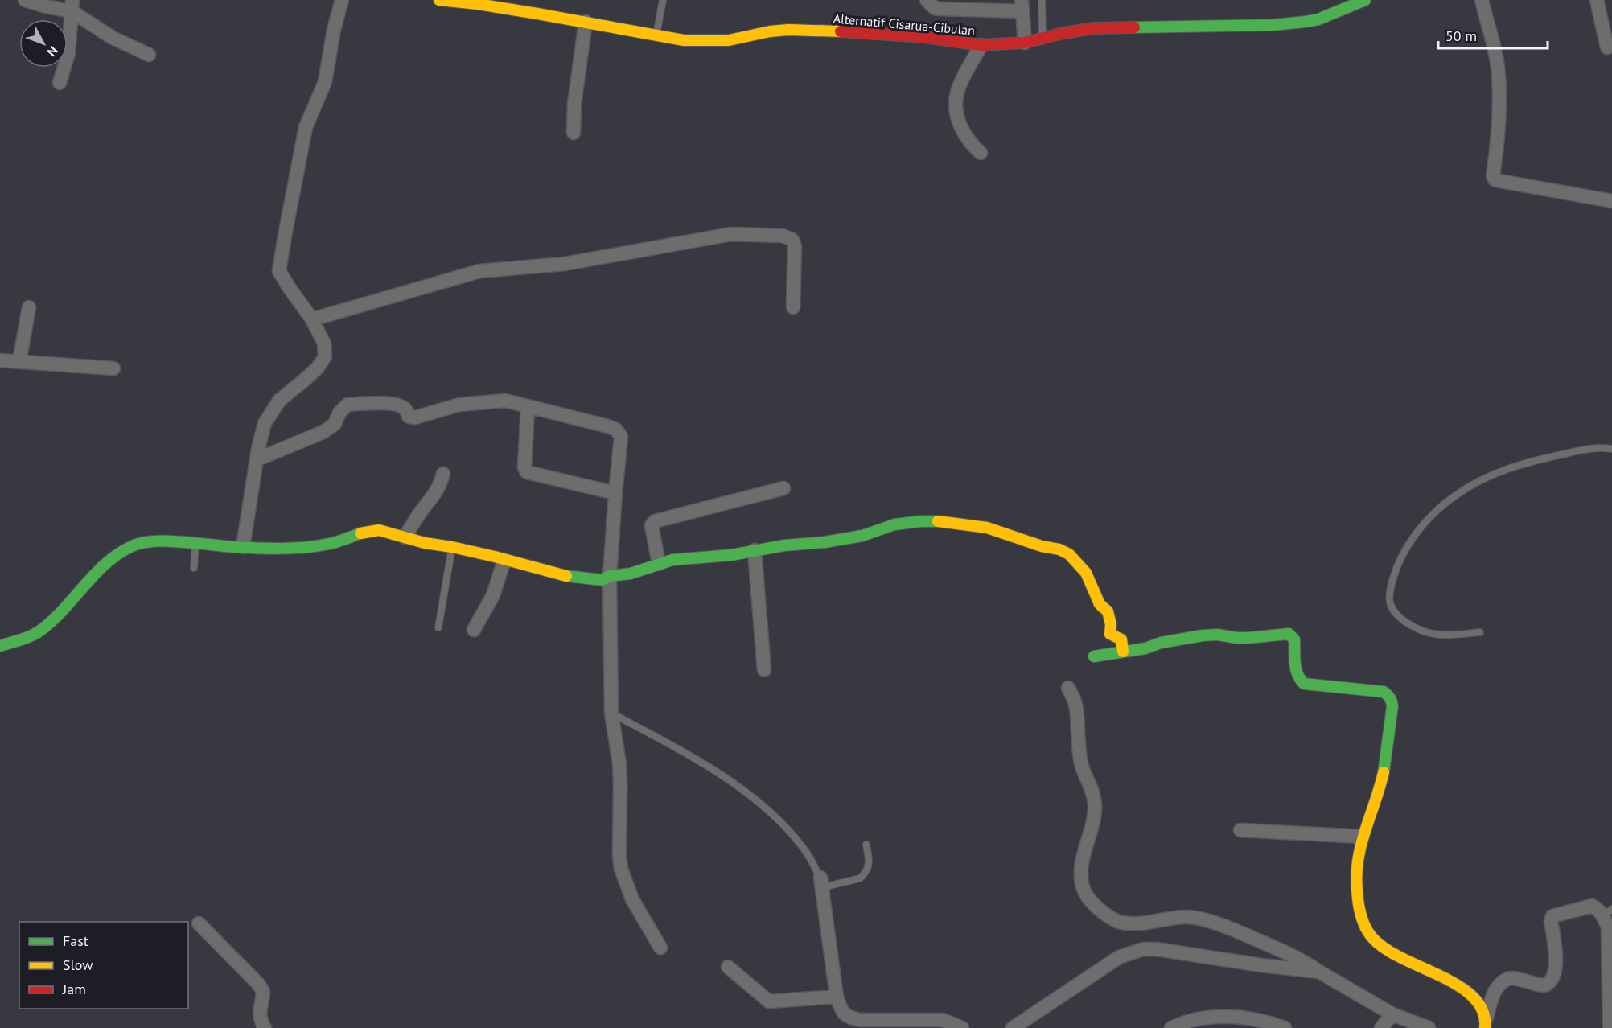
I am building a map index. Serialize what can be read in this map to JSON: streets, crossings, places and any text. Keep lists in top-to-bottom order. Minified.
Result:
{"streets":{"street":["Alternatif Cisarua-Cibulan"]},"legend":["Fast","Slow","Jam"],"scale_bar":"50 m","north":"bottom right"}
